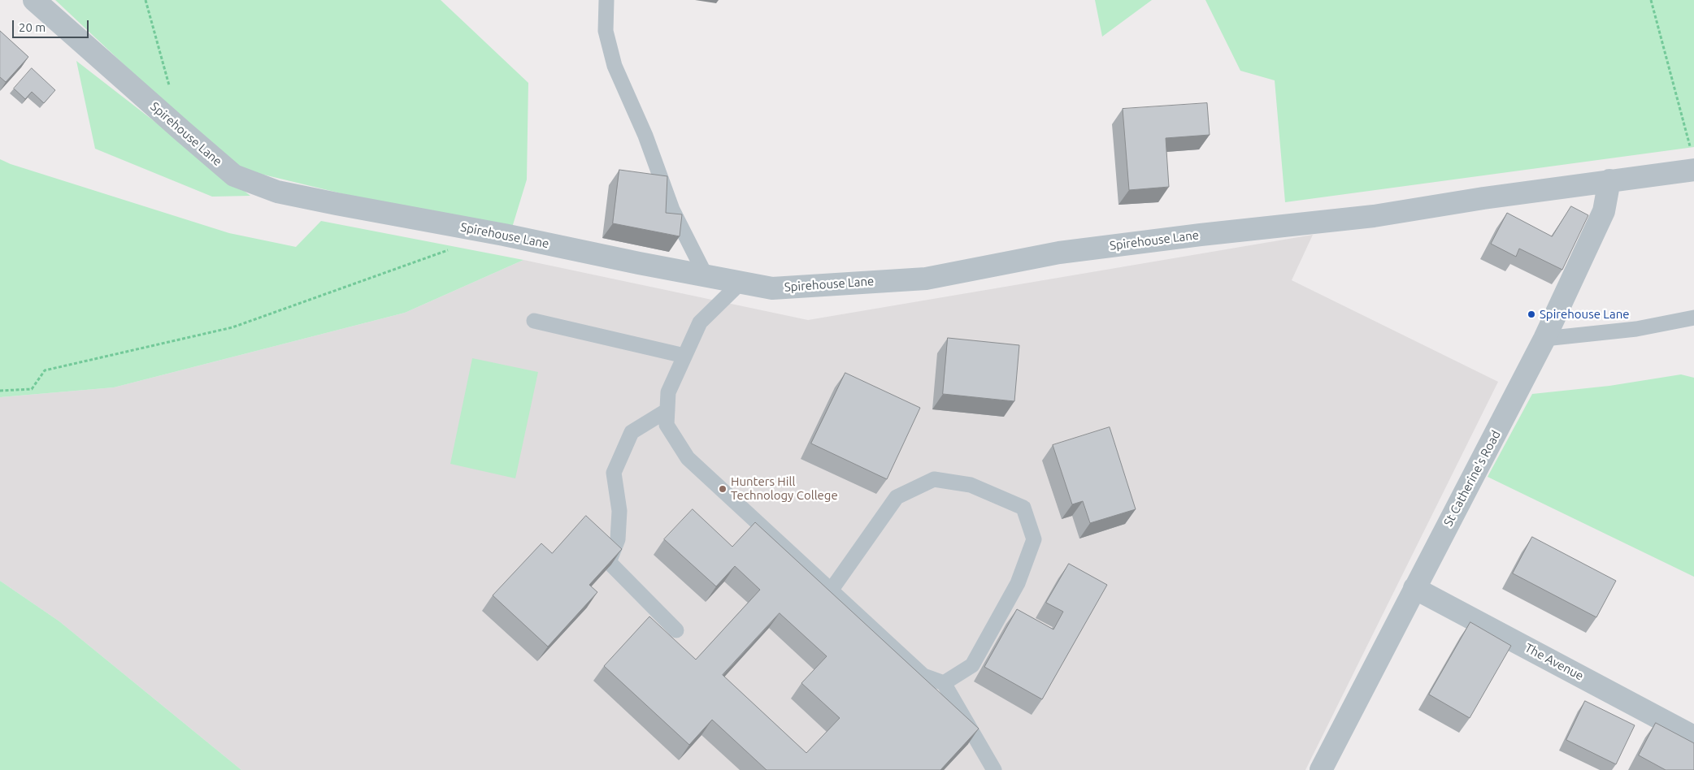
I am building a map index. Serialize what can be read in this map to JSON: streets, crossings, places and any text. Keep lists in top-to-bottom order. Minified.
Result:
{"streets":{"street":["Spirehouse Lane","St Catherine's Road","The Avenue"]},"crossings":[["Spirehouse Lane","St Catherine's Road"],["St Catherine's Road","The Avenue"]],"places":["Spirehouse Lane","Hunters Hill Technology College"],"scale_bar":"20 m"}
